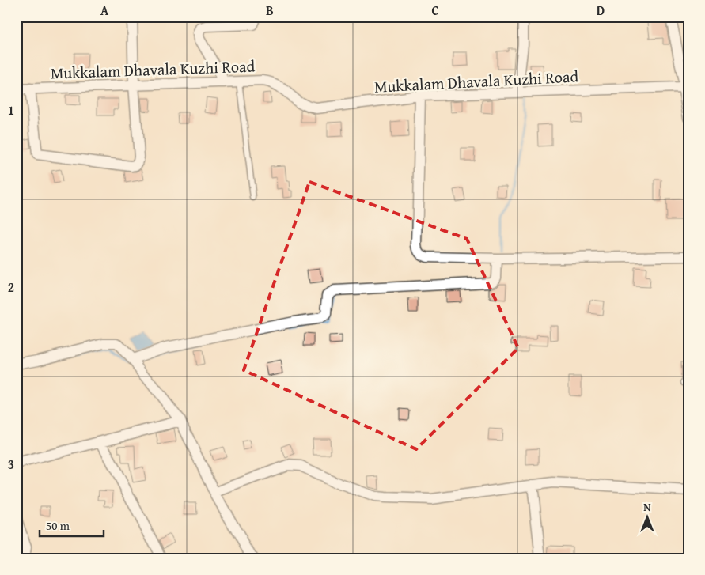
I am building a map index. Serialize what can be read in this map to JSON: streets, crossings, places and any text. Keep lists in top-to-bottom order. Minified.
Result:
{"streets":{"street":["Mukkalam Dhavala Kuzhi Road"]},"scale_bar":"50 m","north":"top","grid":{"columns":["A","B","C","D"],"rows":["1","2","3"]}}
